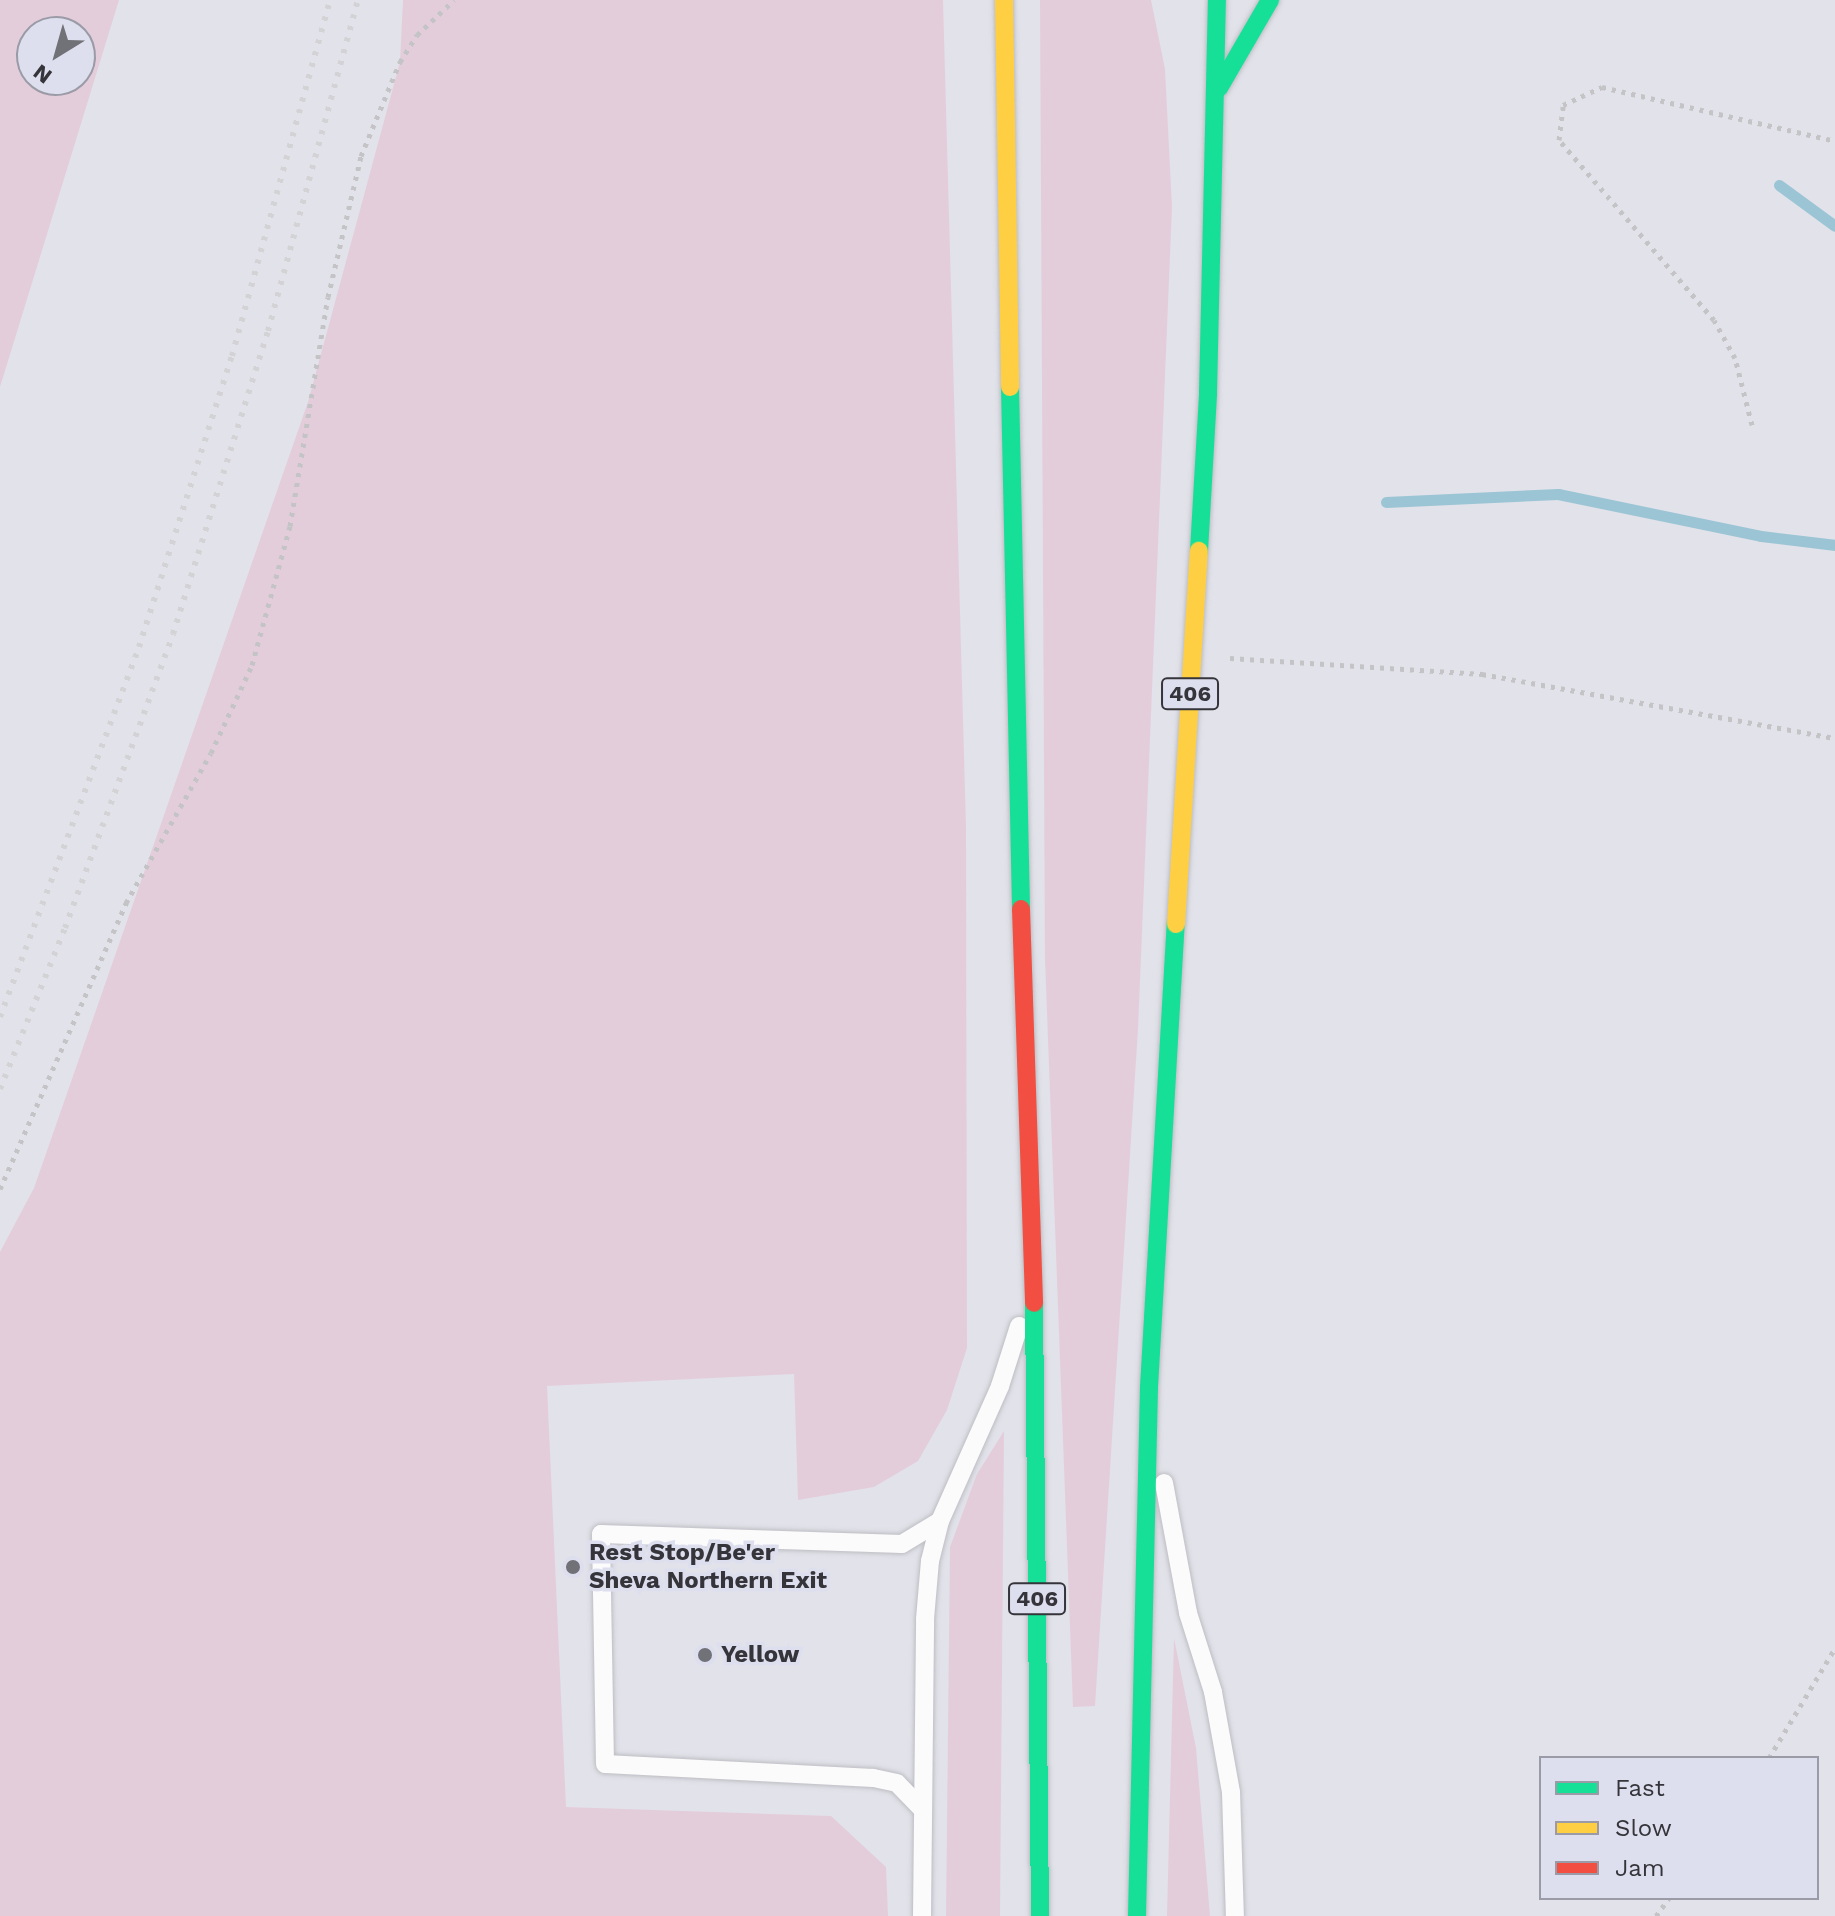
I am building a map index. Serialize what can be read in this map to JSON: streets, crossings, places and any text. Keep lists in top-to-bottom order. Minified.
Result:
{"streets":{"main road":["406"]},"places":["Rest Stop/Be'er Sheva Northern Exit","Yellow"],"legend":["Fast","Slow","Jam"],"north":"bottom left"}
